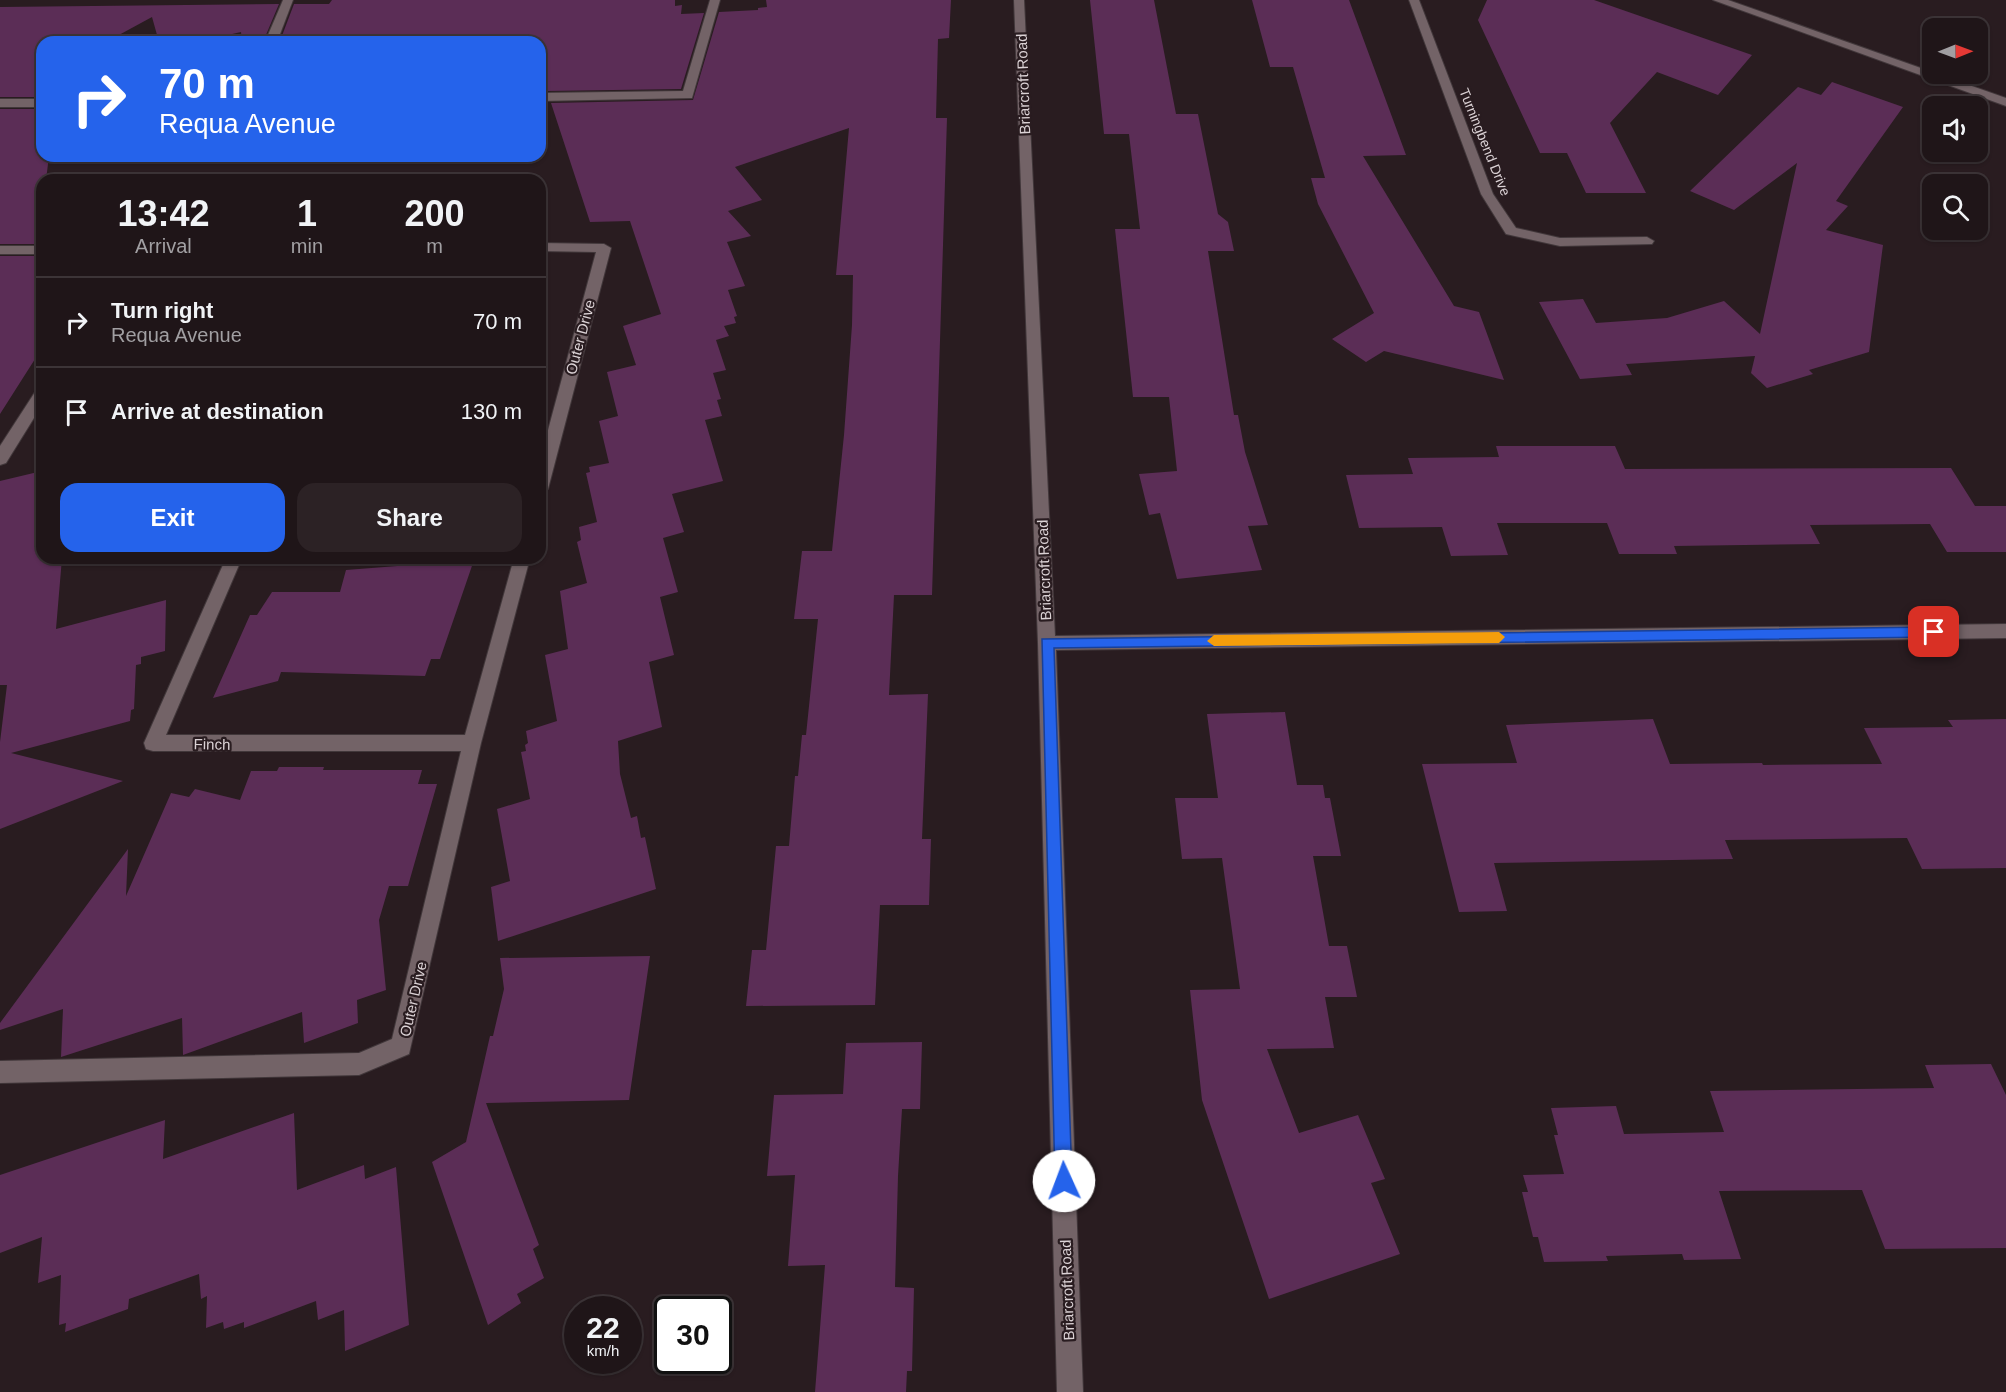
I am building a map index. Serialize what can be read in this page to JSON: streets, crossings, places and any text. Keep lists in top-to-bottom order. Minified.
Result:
{"streets":{"street":["Briarcroft Road","Turningbend Drive","Outer Drive","Finch"]},"crossings":[["Outer Drive","Finch"]],"north":"right","page":{"turn":["70 m","Requa Avenue"],"eta":["13:42","Arrival","1","min","200","m"],"list":[{"name":"Turn right","note":"Requa Avenue","value":"70 m"},{"name":"Arrive at destination","value":"130 m"}],"buttons":["Exit","Share"],"speed":"22 km/h","limit":"30"}}
